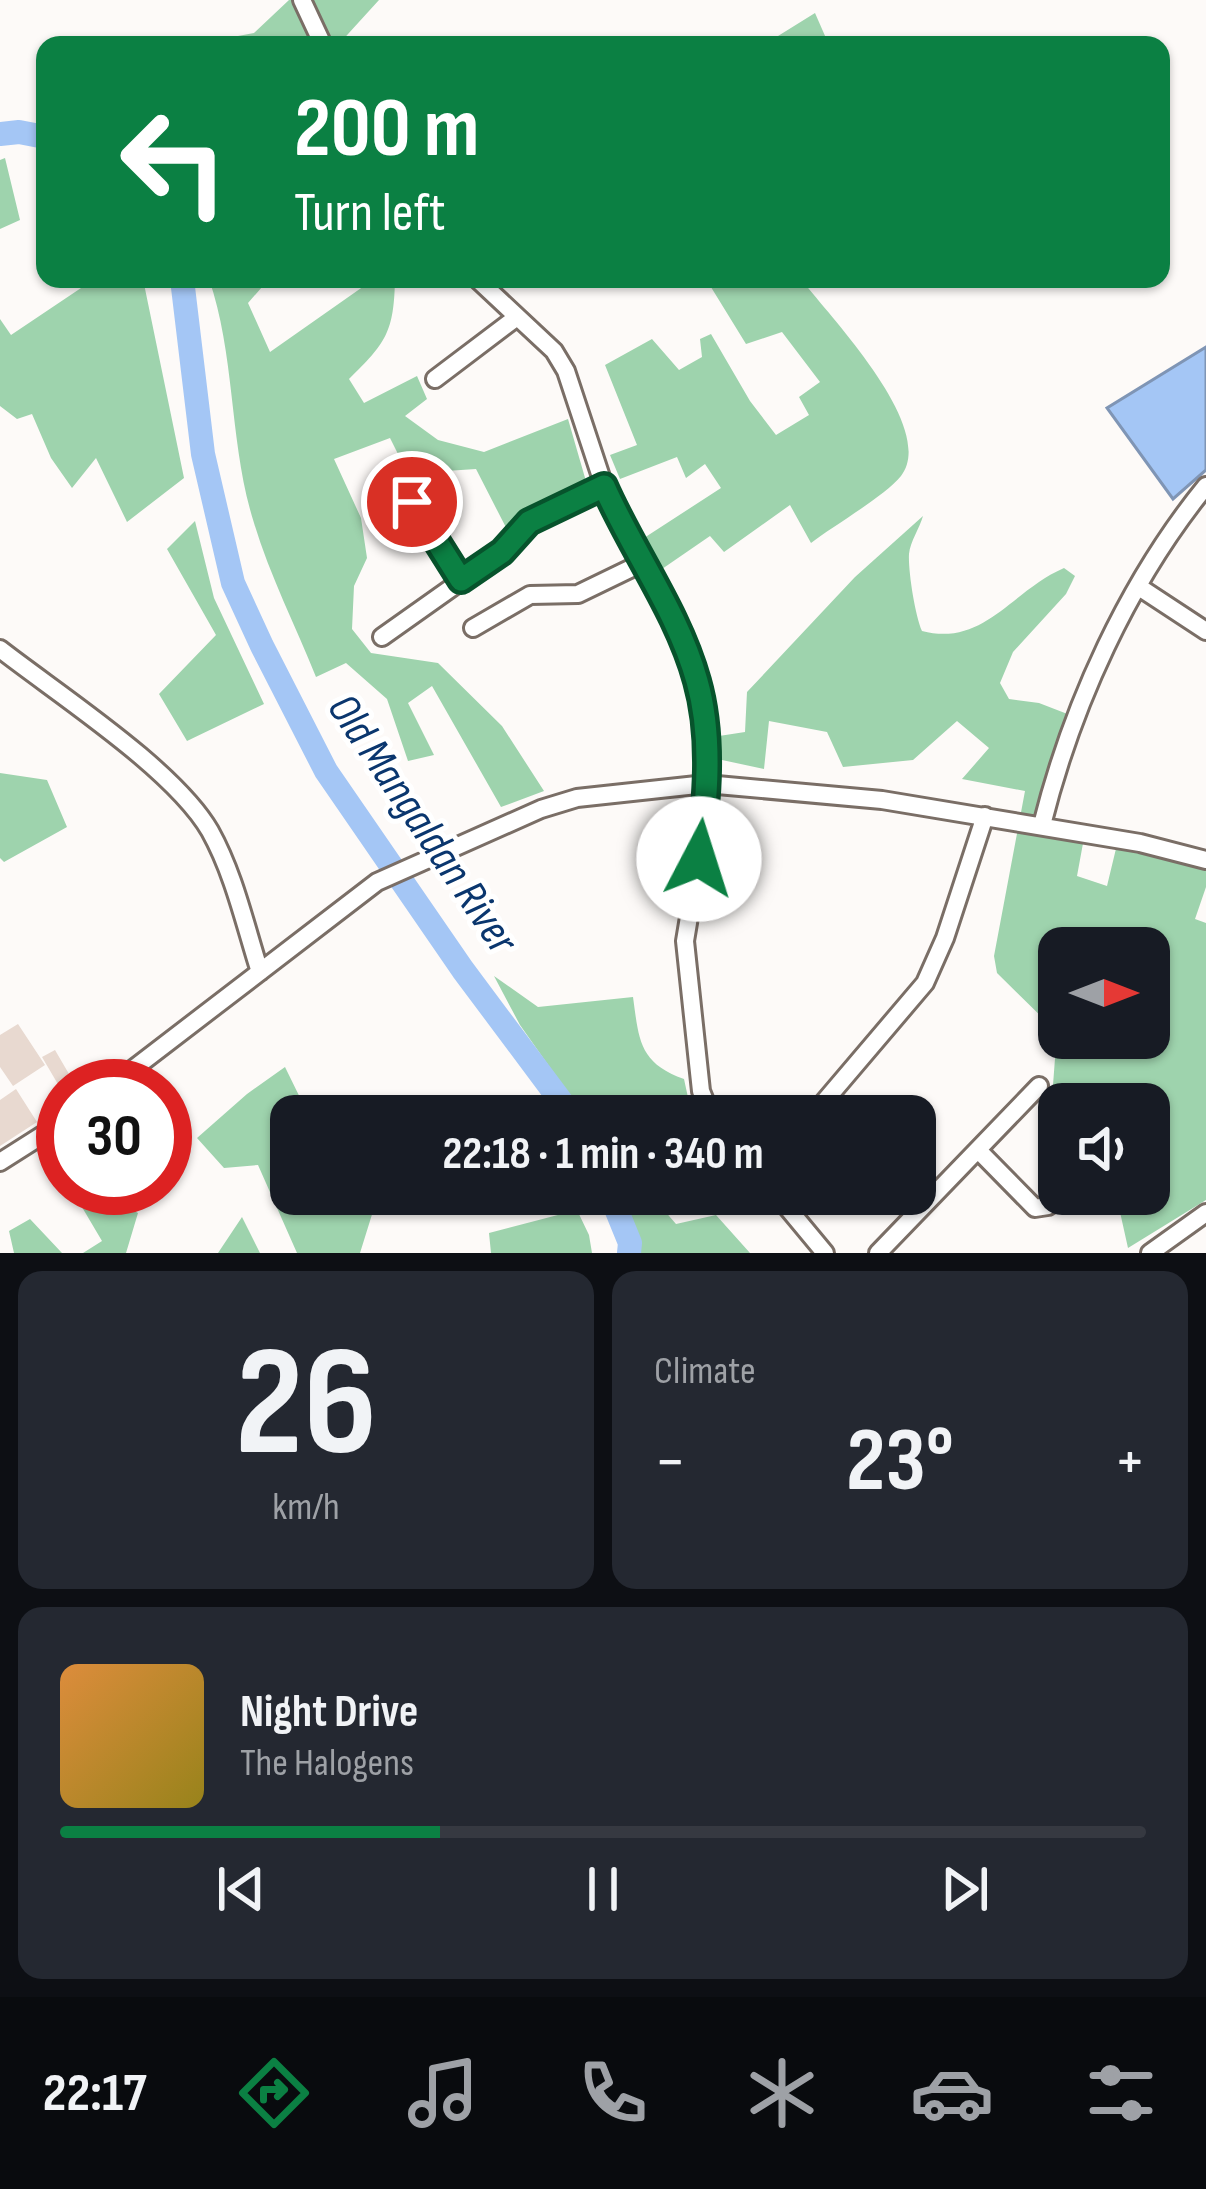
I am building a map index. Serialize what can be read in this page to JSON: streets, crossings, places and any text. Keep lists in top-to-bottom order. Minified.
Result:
{"water":["Old Mangaldan River"],"north":"right","page":{"turn":["200 m","Turn left"],"limit":"30","trip":"22:18 · 1 min · 340 m","tile":[["26","km/h"],"Climate"],"heat":["−","23°","+"],"song":["Night Drive","The Halogens"],"tabs":"22:17"}}
